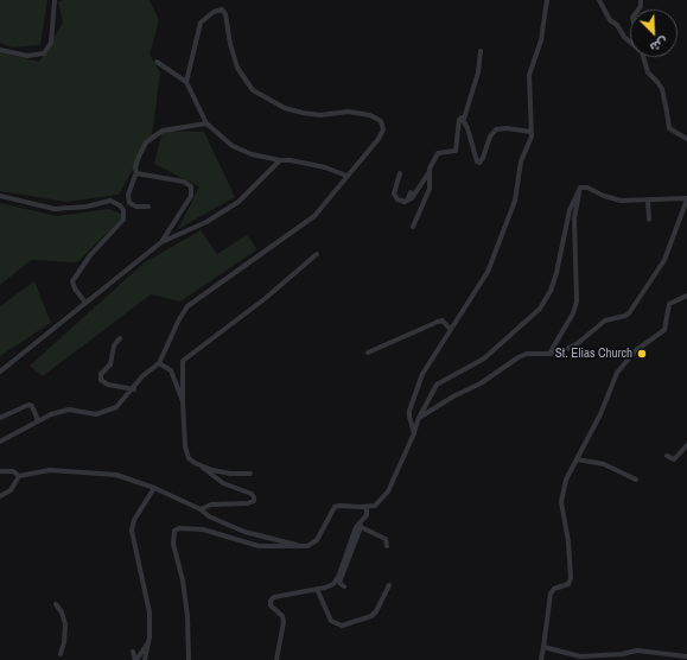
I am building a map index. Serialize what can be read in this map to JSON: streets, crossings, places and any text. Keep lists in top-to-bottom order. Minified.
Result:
{"places":["St. Elias Church"],"north":"bottom right"}
